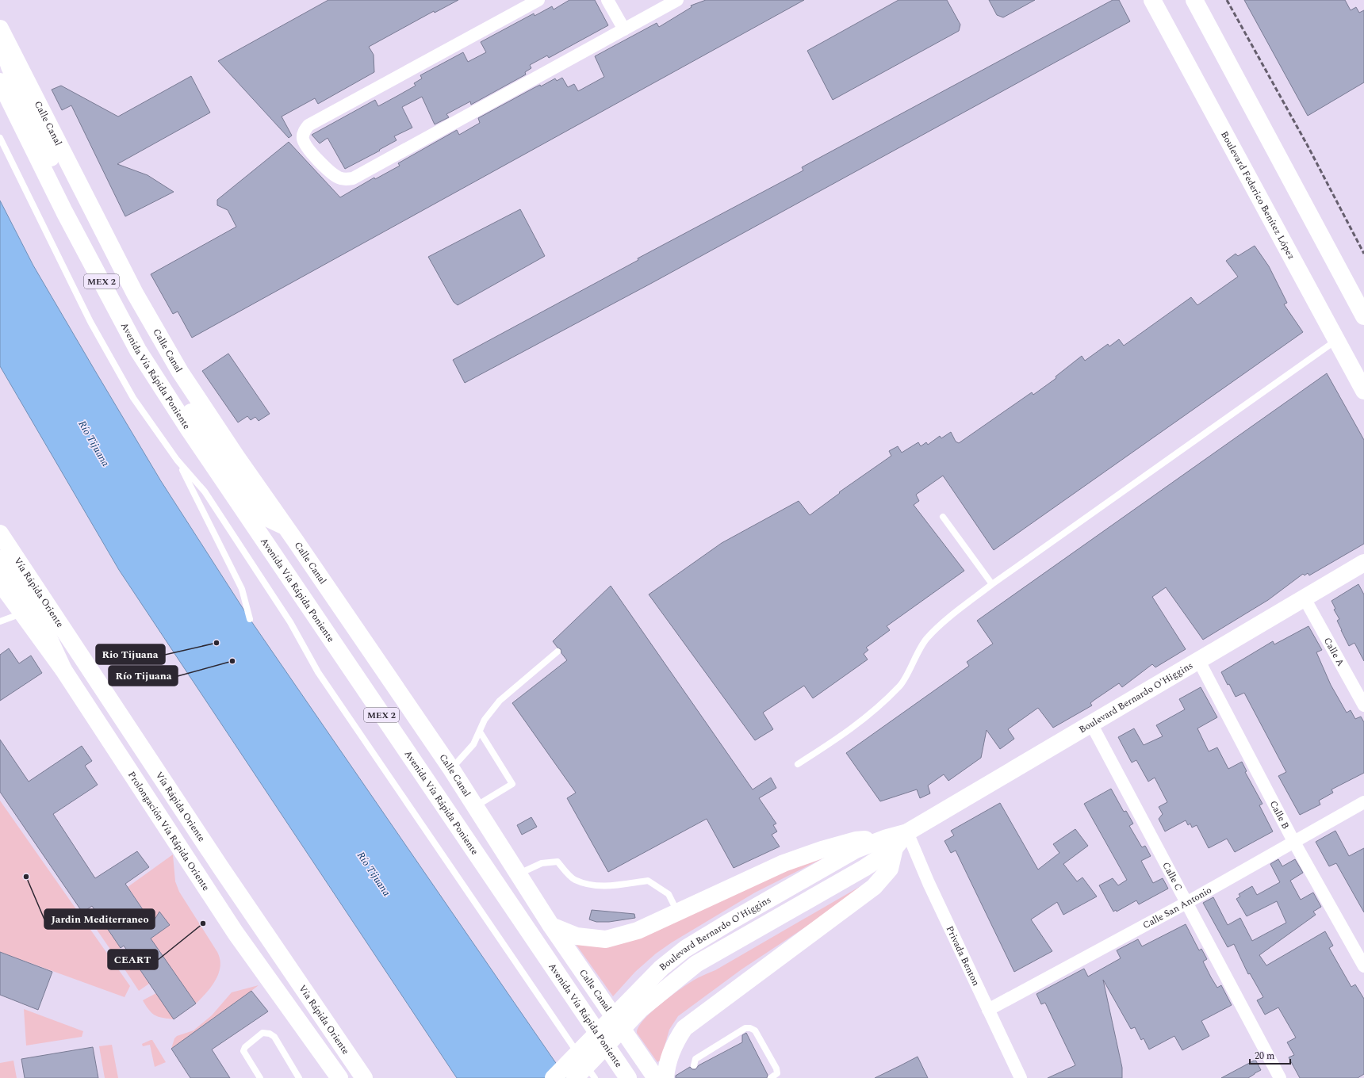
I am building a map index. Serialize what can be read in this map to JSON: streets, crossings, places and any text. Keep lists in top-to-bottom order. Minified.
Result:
{"streets":{"main road":["Calle Canal","Boulevard Federico Benítez López","MEX 2","Avenida Vía Rápida Poniente","Vía Rápida Oriente","Boulevard Bernardo O'Higgins","Prolongación Vía Rápida Oriente"],"street":["Calle A","Calle B","Calle C","Calle San Antonio","Privada Benton"]},"crossings":[["Calle A","Boulevard Bernardo O'Higgins"],["Boulevard Bernardo O'Higgins","Calle B"],["Boulevard Bernardo O'Higgins","Calle C"],["Boulevard Bernardo O'Higgins","Privada Benton"],["Calle B","Calle San Antonio"],["Calle C","Calle San Antonio"],["Calle San Antonio","Privada Benton"]],"water":["Río Tijuana"],"places":["Rio Tijuana","Río Tijuana","Jardin Mediterraneo","CEART"],"scale_bar":"20 m"}
